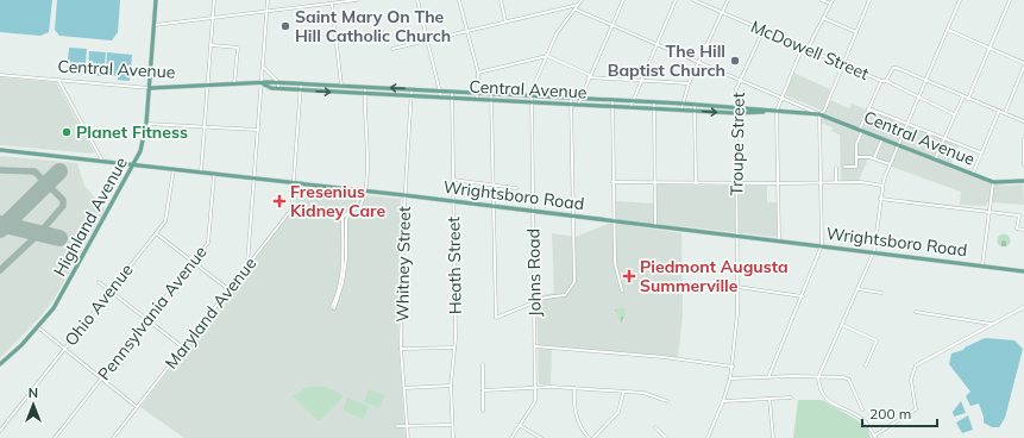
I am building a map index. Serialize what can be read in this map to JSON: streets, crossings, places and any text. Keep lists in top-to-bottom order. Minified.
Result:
{"streets":{"main road":["Central Avenue","Wrightsboro Road","Highland Avenue"],"street":["McDowell Street","Troupe Street","Whitney Street","Heath Street","Johns Road","Ohio Avenue","Pennsylvania Avenue","Maryland Avenue"]},"crossings":[["McDowell Street","Troupe Street"],["Central Avenue","Troupe Street"],["Central Avenue","Highland Avenue"],["Central Avenue","Whitney Street"],["Central Avenue","Heath Street"],["Central Avenue","Johns Road"],["Central Avenue","Maryland Avenue"],["Troupe Street","Wrightsboro Road"],["Wrightsboro Road","Highland Avenue"],["Wrightsboro Road","Whitney Street"],["Wrightsboro Road","Heath Street"],["Wrightsboro Road","Johns Road"],["Wrightsboro Road","Ohio Avenue"],["Wrightsboro Road","Pennsylvania Avenue"],["Wrightsboro Road","Maryland Avenue"]],"places":{"other":["Saint Mary On The Hill Catholic Church","The Hill Baptist Church","Planet Fitness"],"health":["Fresenius Kidney Care","Piedmont Augusta Summerville"]},"scale_bar":"200 m","north":"top"}
